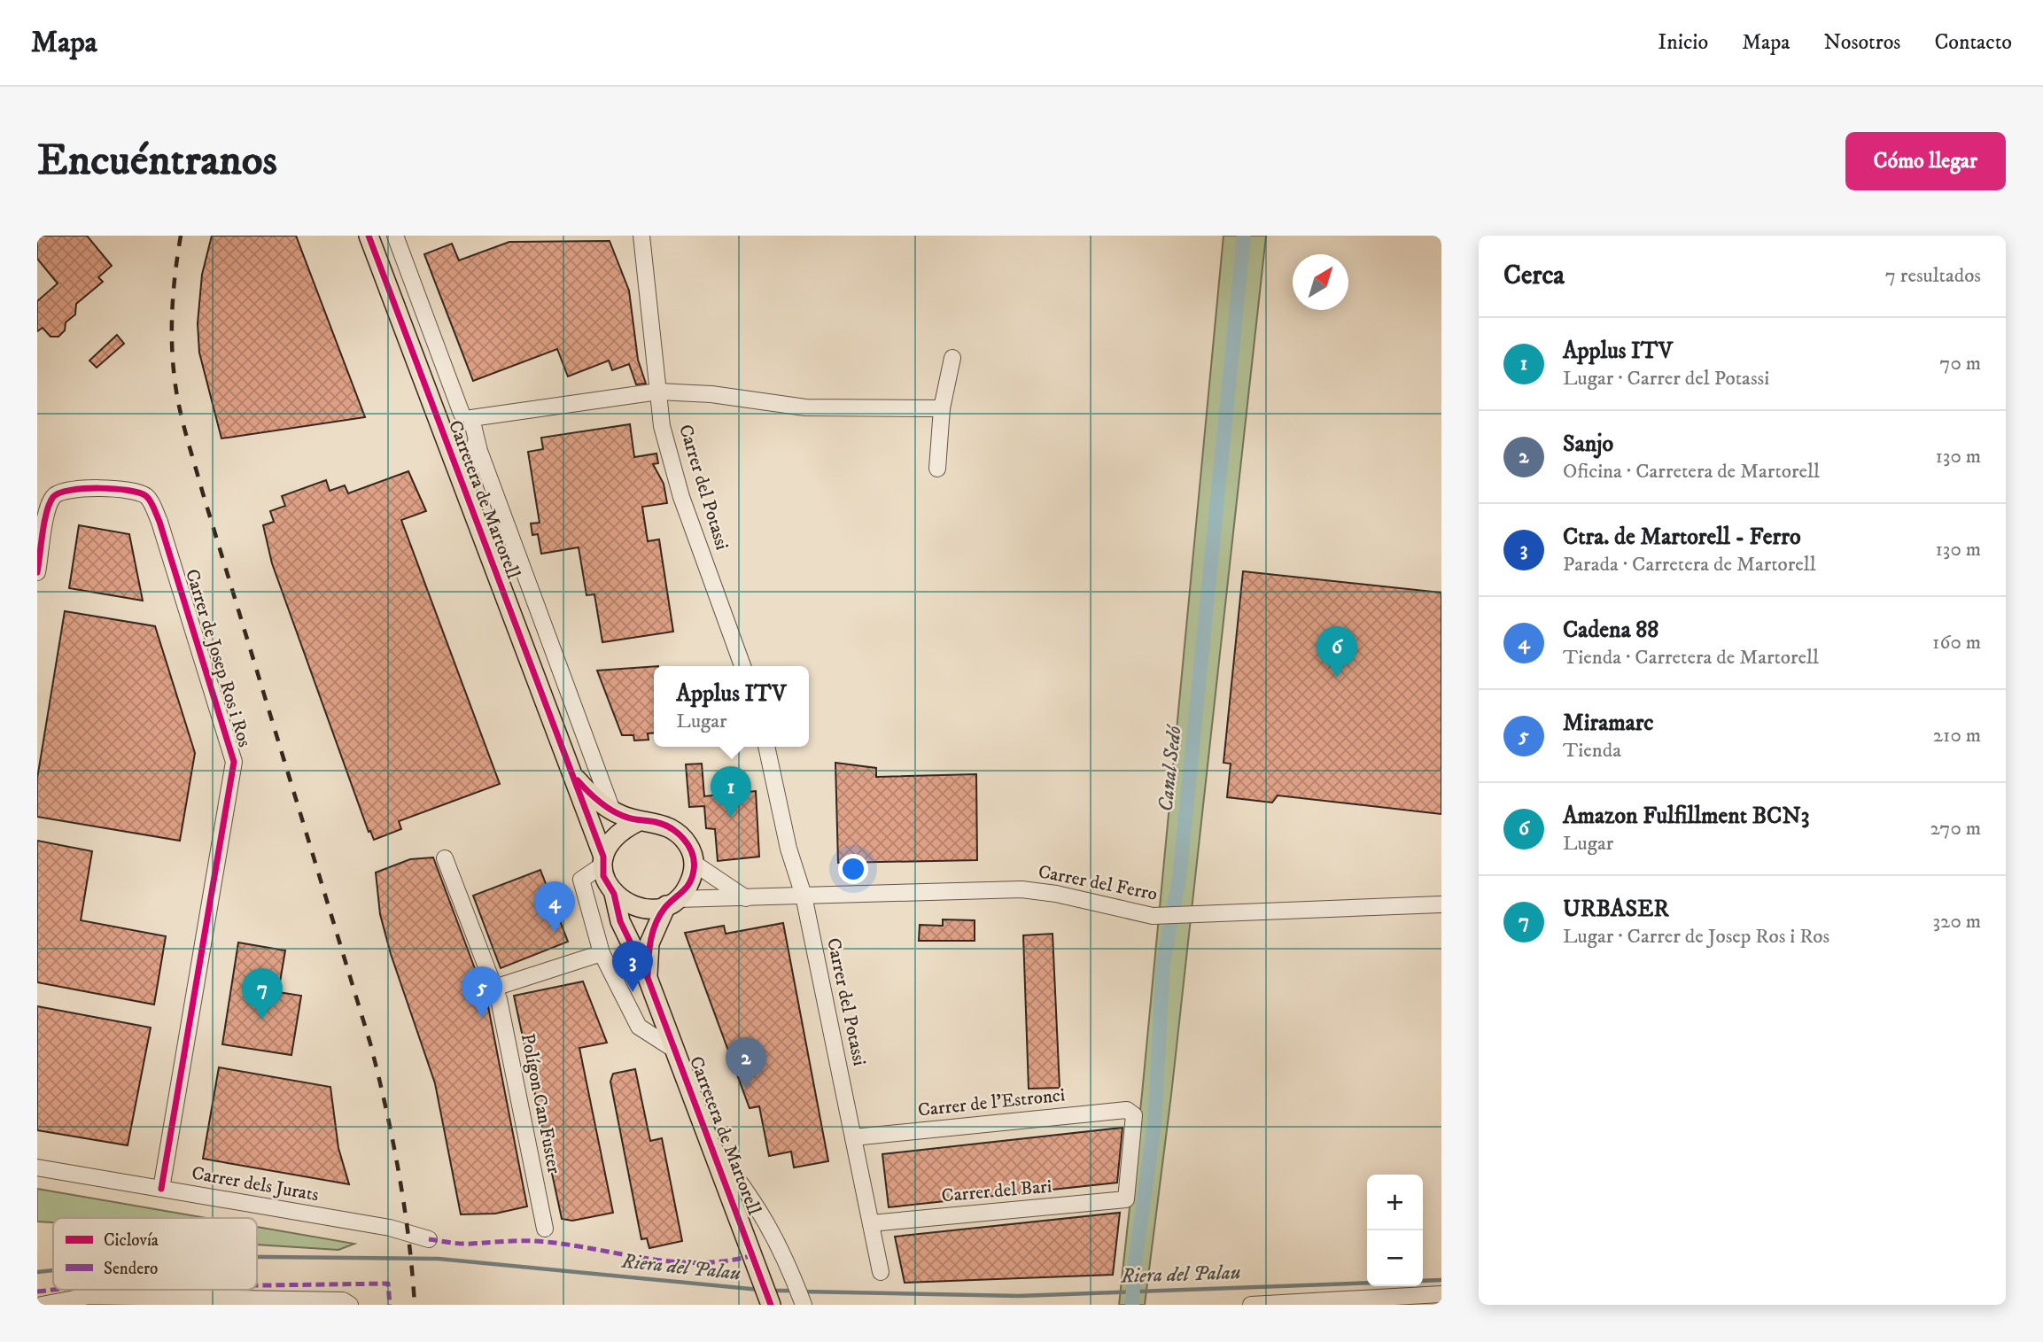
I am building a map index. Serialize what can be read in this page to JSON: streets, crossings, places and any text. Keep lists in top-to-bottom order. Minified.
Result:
{"streets":{"main road":["Carretera de Martorell"],"street":["Carrer del Potassi","Carrer de Josep Ros i Ros","Carrer del Ferro","Carrer de l'Estronci","Polígon Can Fuster","Carrer dels Jurats","Carrer del Bari"]},"crossings":[["Carrer del Potassi","Carrer del Ferro"],["Carrer del Potassi","Carrer de l'Estronci"],["Carrer del Potassi","Carrer del Bari"],["Carretera de Martorell","Carrer del Ferro"],["Carrer de Josep Ros i Ros","Carrer dels Jurats"],["Carrer de l'Estronci","Carrer del Bari"]],"water":["Canal Sedó","Riera del Palau"],"legend":["Ciclovía","Sendero"],"north":"top right","page":{"header":"Mapa","nav":["Inicio","Mapa","Nosotros","Contacto"],"buttons":"Cómo llegar","title":"Encuéntranos","heading":["Cerca","7 resultados"],"list":[{"mark":"1","name":"Applus ITV","note":"Lugar · Carrer del Potassi","value":"70 m"},{"mark":"2","name":"Sanjo","note":"Oficina · Carretera de Martorell","value":"130 m"},{"mark":"3","name":"Ctra. de Martorell - Ferro","note":"Parada · Carretera de Martorell","value":"130 m"},{"mark":"4","name":"Cadena 88","note":"Tienda · Carretera de Martorell","value":"160 m"},{"mark":"5","name":"Miramarc","note":"Tienda","value":"210 m"},{"mark":"6","name":"Amazon Fulfillment BCN3","note":"Lugar","value":"270 m"},{"mark":"7","name":"URBASER","note":"Lugar · Carrer de Josep Ros i Ros","value":"320 m"}],"pins":["6","1","4","3","5","7","2"],"popup":["Applus ITV","Lugar"],"map_buttons":["+","−"]}}
